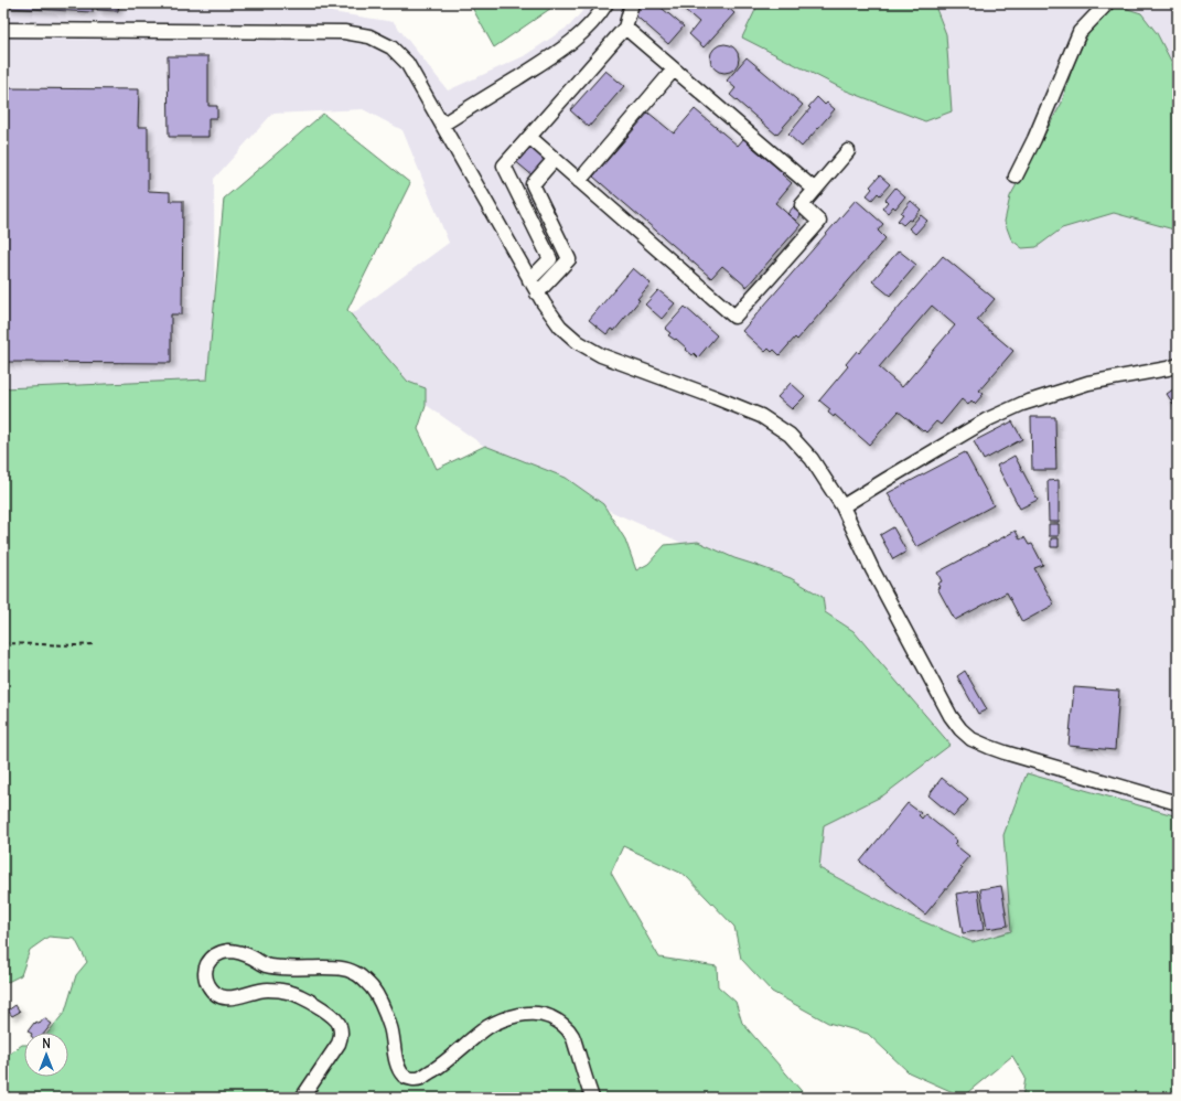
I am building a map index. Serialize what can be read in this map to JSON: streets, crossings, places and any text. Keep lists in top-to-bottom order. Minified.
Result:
{"north":"top"}
